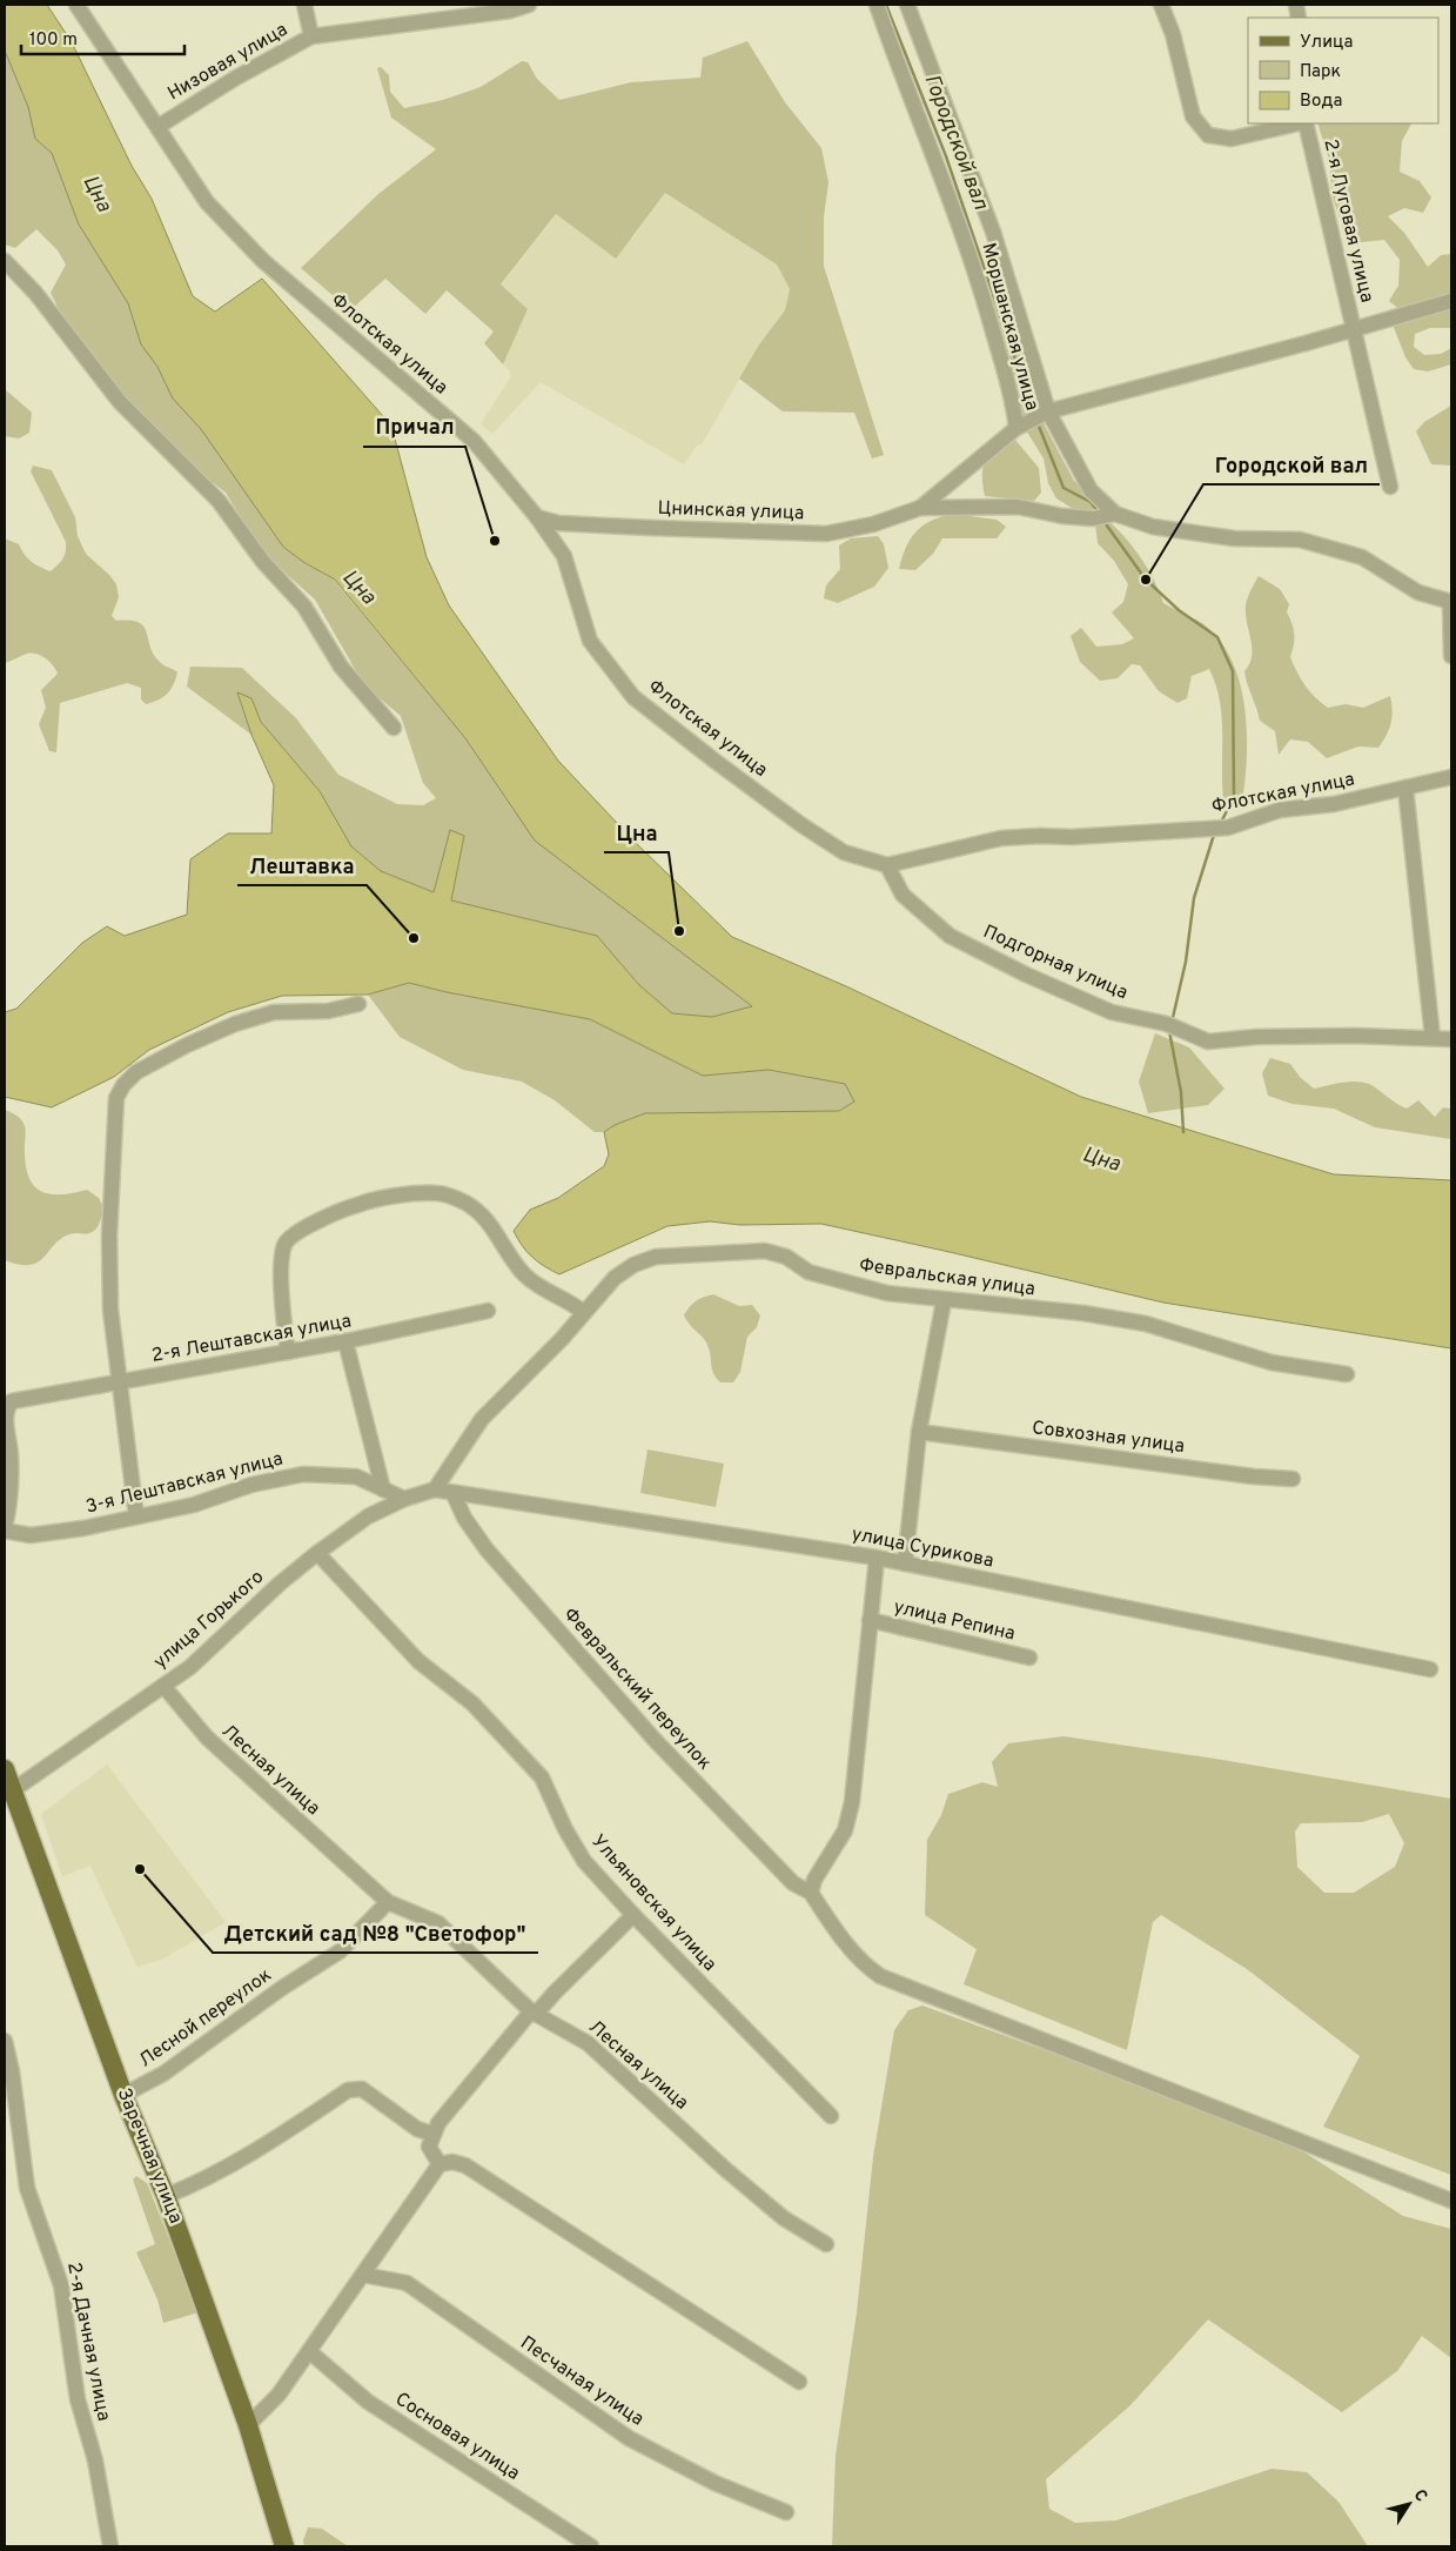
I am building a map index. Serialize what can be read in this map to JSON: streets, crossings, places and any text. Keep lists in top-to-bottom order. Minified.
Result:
{"streets":{"main road":["Заречная улица"],"street":["Низовая улица","2-я Луговая улица","Моршанская улица","Флотская улица","Цнинская улица","Подгорная улица","Февральская улица","2-я Лештавская улица","Совхозная улица","3-я Лештавская улица","улица Сурикова","улица Горького","улица Репина","Февральский переулок","Лесная улица","Ульяновская улица","Лесной переулок","2-я Дачная улица","Песчаная улица","Сосновая улица"]},"crossings":[["Низовая улица","Флотская улица"],["Моршанская улица","Цнинская улица"],["Флотская улица","Цнинская улица"],["Флотская улица","Подгорная улица"],["Февральская улица","улица Сурикова"],["2-я Лештавская улица","3-я Лештавская улица"],["3-я Лештавская улица","улица Горького"],["улица Сурикова","Февральский переулок"],["улица Горького","Лесная улица"],["улица Горького","Ульяновская улица"],["улица Горького","Заречная улица"],["Лесная улица","Лесной переулок"],["Лесной переулок","Заречная улица"]],"water":["Городской вал","Цна"],"places":["Причал","Городской вал","Цна","Лештавка","Детский сад №8 \"Светофор\""],"legend":["Улица","Парк","Вода"],"scale_bar":"100 m","north":"top right"}
